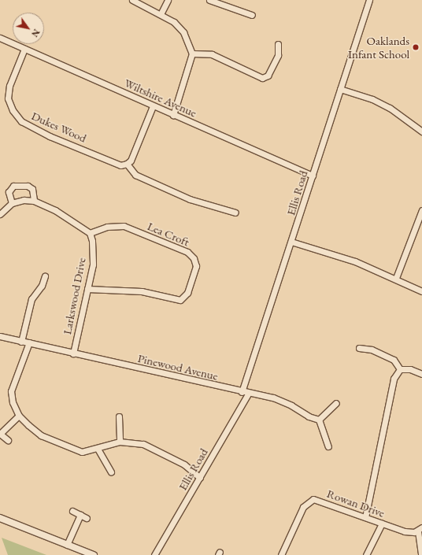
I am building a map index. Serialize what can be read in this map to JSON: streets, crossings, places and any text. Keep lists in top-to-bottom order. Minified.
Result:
{"streets":{"street":["Wiltshire Avenue","Dukes Wood","Ellis Road","Lea Croft","Larkswood Drive","Pinewood Avenue","Rowan Drive"]},"crossings":[["Wiltshire Avenue","Dukes Wood"],["Wiltshire Avenue","Ellis Road"],["Ellis Road","Pinewood Avenue"],["Lea Croft","Larkswood Drive"],["Larkswood Drive","Pinewood Avenue"]],"places":["Oaklands Infant School"],"north":"bottom right"}
